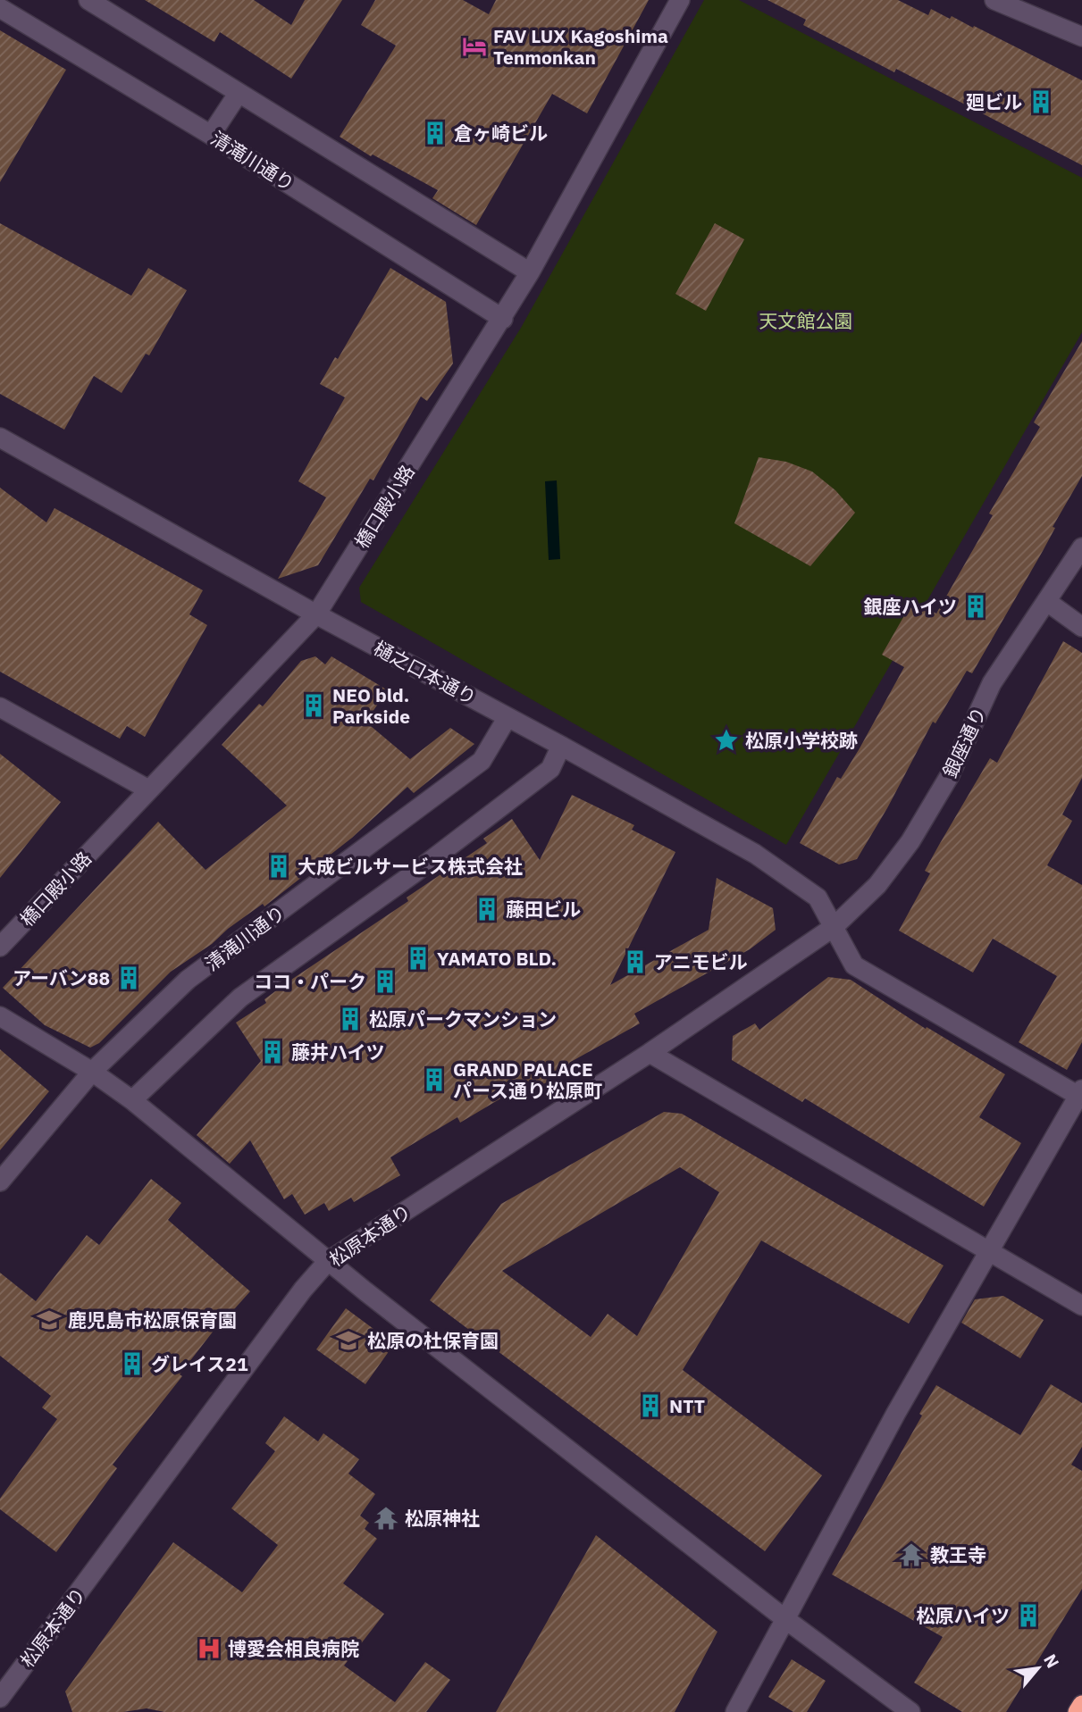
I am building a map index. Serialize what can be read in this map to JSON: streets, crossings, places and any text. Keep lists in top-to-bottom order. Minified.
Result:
{"streets":{"street":["清滝川通り","橋口殿小路","樋之口本通り","銀座通り","松原本通り"]},"crossings":[["清滝川通り","橋口殿小路"],["清滝川通り","樋之口本通り"],["橋口殿小路","樋之口本通り"],["樋之口本通り","銀座通り"],["樋之口本通り","松原本通り"],["銀座通り","松原本通り"]],"parks":["天文館公園"],"places":{"hotel":["FAV LUX Kagoshima Tenmonkan"],"building":["廻ビル","倉ヶ崎ビル","銀座ハイツ","NEO bld. Parkside","大成ビルサービス株式会社","藤田ビル","YAMATO BLD.","アニモビル","アーバン88","ココ・パーク","松原パークマンション","藤井ハイツ","GRAND PALACE パース通り松原町","グレイス21","NTT","松原ハイツ"],"place":["松原小学校跡"],"school or university":["鹿児島市松原保育園","松原の杜保育園"],"temple":["松原神社","教王寺"],"hospital":["博愛会相良病院"]},"north":"top right"}
